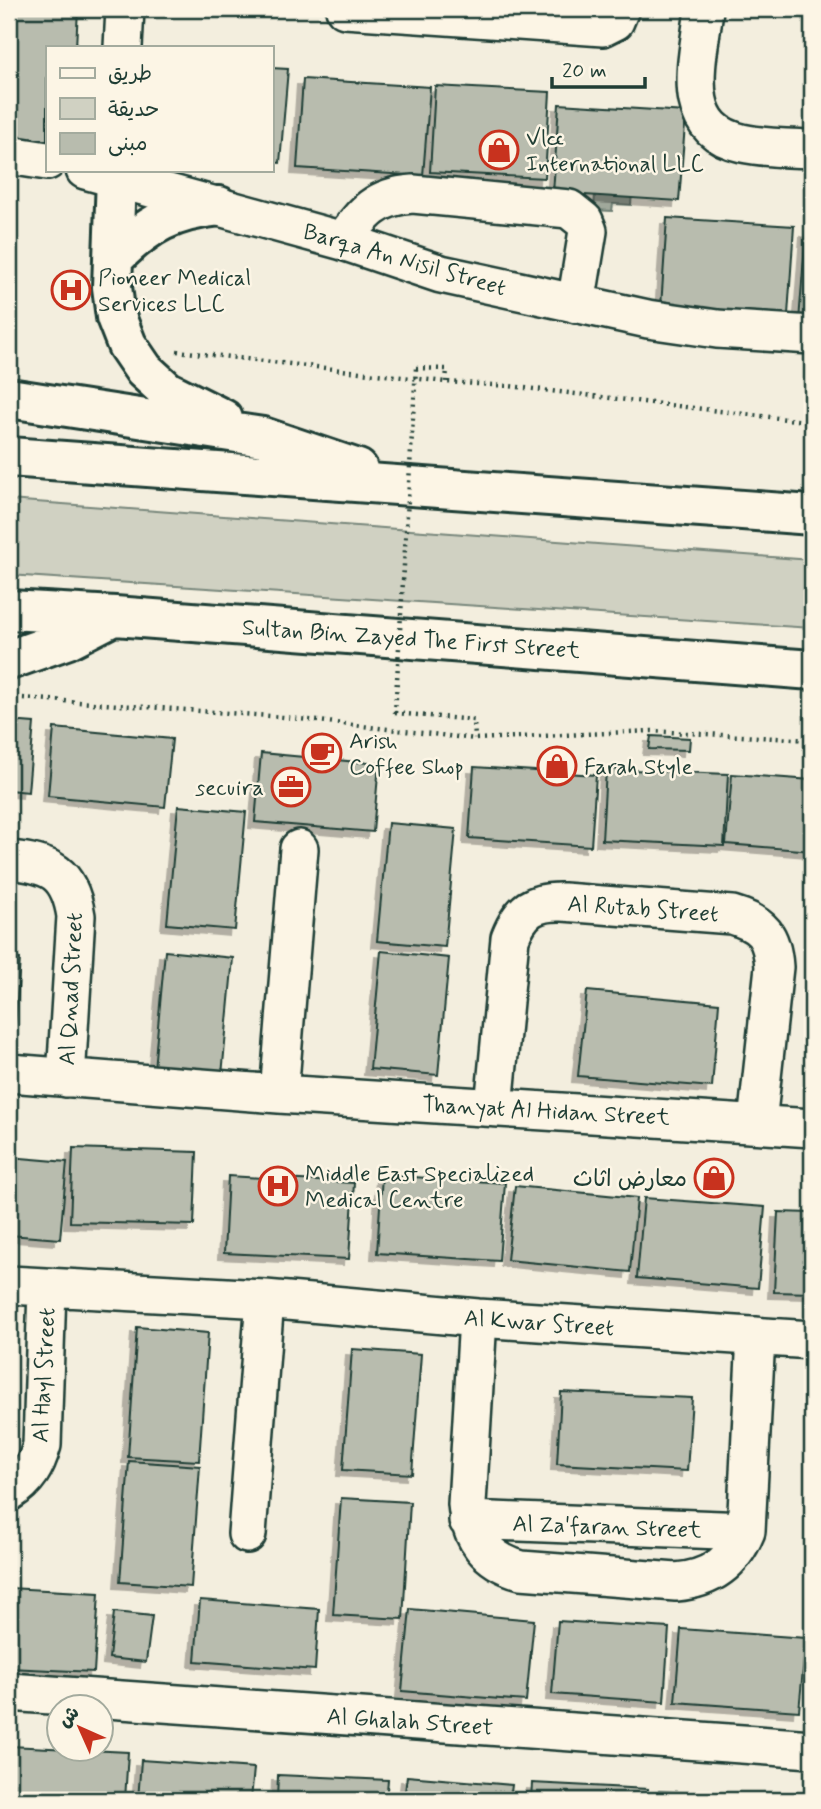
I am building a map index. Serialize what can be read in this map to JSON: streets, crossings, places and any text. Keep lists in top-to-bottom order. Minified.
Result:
{"streets":{"main road":["Sultan Bin Zayed The First Street"],"street":["Barqa An Nisil Street","Al Rutab Street","Al Qnad Street","Thanyat Al Hidan Street","Al Kwar Street","Al Hayl Street","Al Za'faran Street","Al Ghalah Street"]},"crossings":[["Al Rutab Street","Thanyat Al Hidan Street"],["Al Qnad Street","Thanyat Al Hidan Street"],["Al Kwar Street","Al Hayl Street"],["Al Kwar Street","Al Za'faran Street"]],"places":{"shop":["Vlcc International LLC","Farah Style","معارض اثاث"],"hospital":["Pioneer Medical Services LLC","Middle East Specialized Medical Centre"],"cafe":["Arish Coffee Shop"],"office":["secuira"]},"legend":["طريق","حديقة","مبنى"],"scale_bar":"20 m","north":"top left"}
